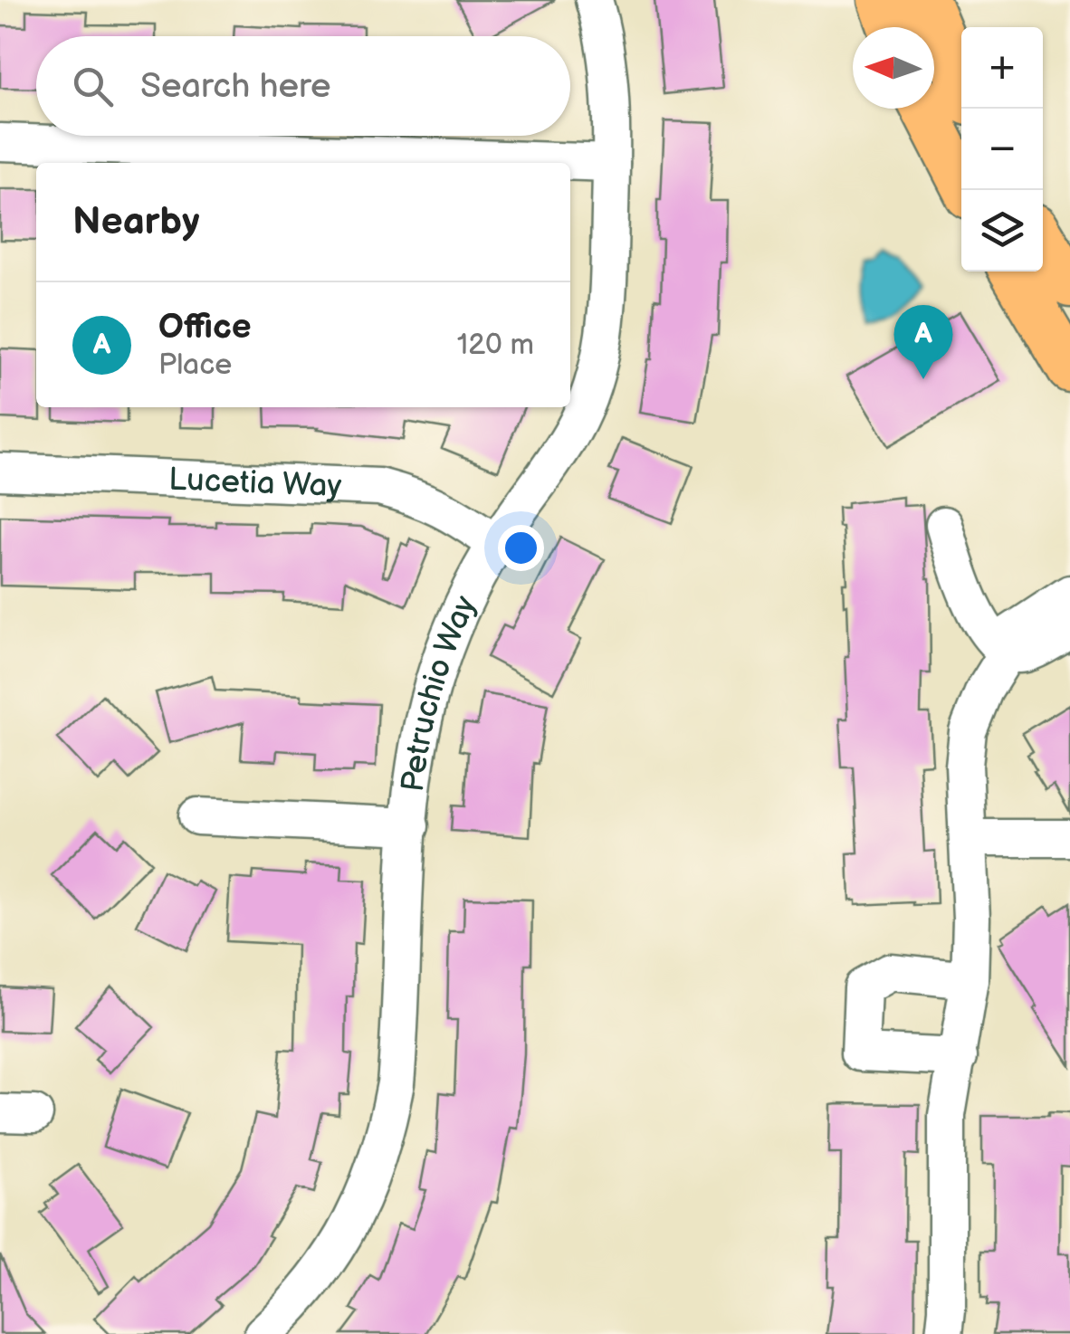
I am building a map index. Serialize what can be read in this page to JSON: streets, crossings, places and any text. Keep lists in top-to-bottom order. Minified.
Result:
{"streets":{"street":["Lucetia Way","Petruchio Way"]},"crossings":[["Lucetia Way","Petruchio Way"]],"north":"left","page":{"map_buttons":["+","−"],"search":"Search here","heading":"Nearby","list":[{"mark":"A","name":"Office","note":"Place","value":"120 m"}],"pins":"A"}}
